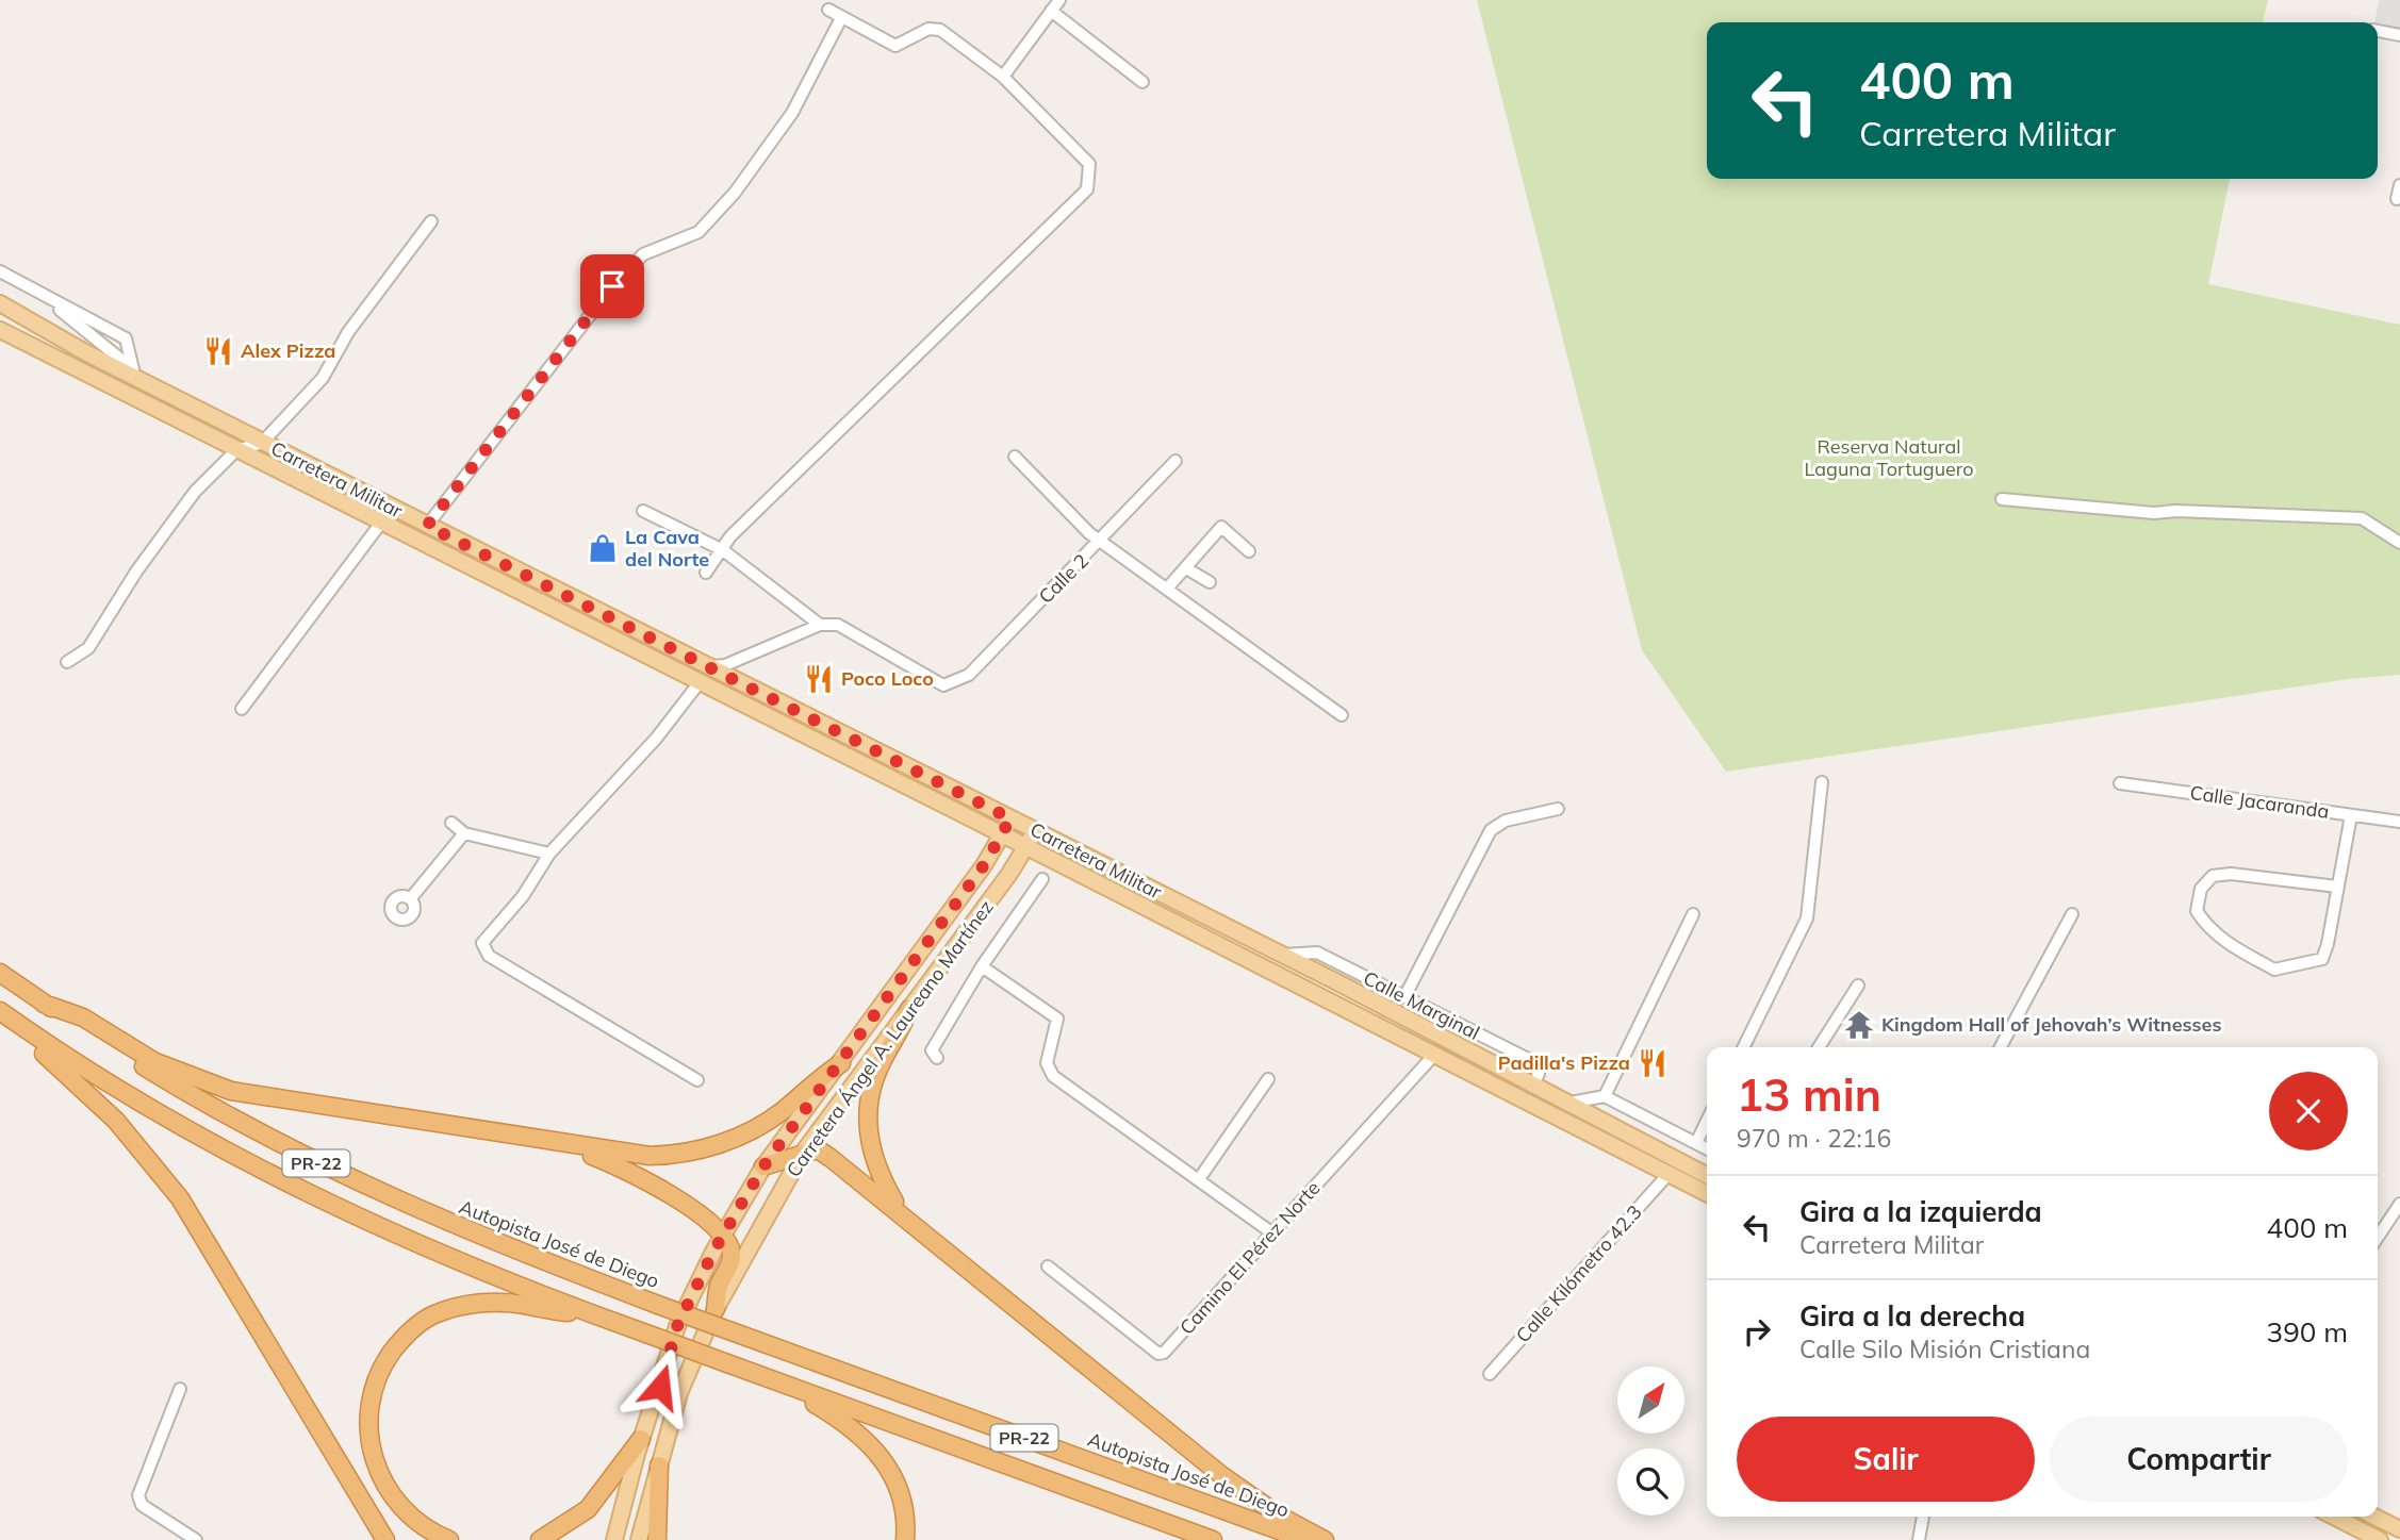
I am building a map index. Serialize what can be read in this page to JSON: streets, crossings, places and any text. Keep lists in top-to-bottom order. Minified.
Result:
{"streets":{"highway":["PR-22","Autopista José de Diego"],"main road":["Carretera Militar","Carretera Ángel A. Laureano Martínez"],"street":["Calle 2","Calle Jacaranda","Calle Marginal","Camino El Pérez Norte","Calle Kilómetro 42.3"]},"crossings":[["Carretera Militar","Calle Marginal"],["Carretera Militar","Carretera Ángel A. Laureano Martínez"],["Carretera Militar","Camino El Pérez Norte"],["Carretera Militar","Calle Kilómetro 42.3"]],"parks":["Reserva Natural Laguna Tortuguero"],"places":{"restaurant":["Alex Pizza","Poco Loco","Padilla's Pizza"],"shop":["La Cava del Norte"],"temple":["Kingdom Hall of Jehovah’s Witnesses"]},"north":"top right","page":{"turn":["400 m","Carretera Militar"],"heading":["13 min","970 m · 22:16"],"list":[{"name":"Gira a la izquierda","note":"Carretera Militar","value":"400 m"},{"name":"Gira a la derecha","note":"Calle Silo Misión Cristiana","value":"390 m"}],"buttons":["Salir","Compartir"]}}
